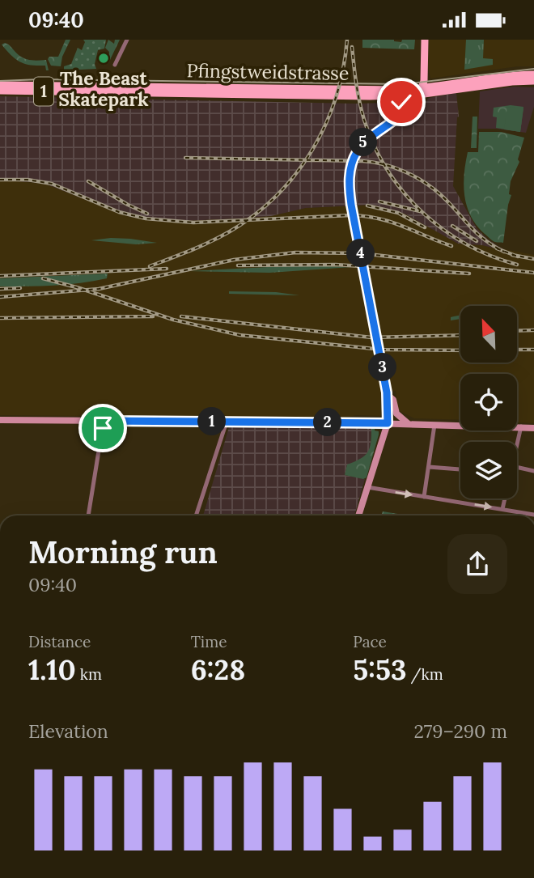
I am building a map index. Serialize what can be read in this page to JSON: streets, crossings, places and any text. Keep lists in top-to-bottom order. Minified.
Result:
{"streets":{"main road":["Pfingstweidstrasse","1"]},"places":["The Beast Skatepark"],"north":"top left","page":{"status":"09:40","pins":["5","4","3","1","2"],"heading":["Morning run","09:40"],"stats":[["Distance","1.10 km"],["Time","6:28"],["Pace","5:53 /km"]],"chart":["Elevation","279–290 m"]}}
